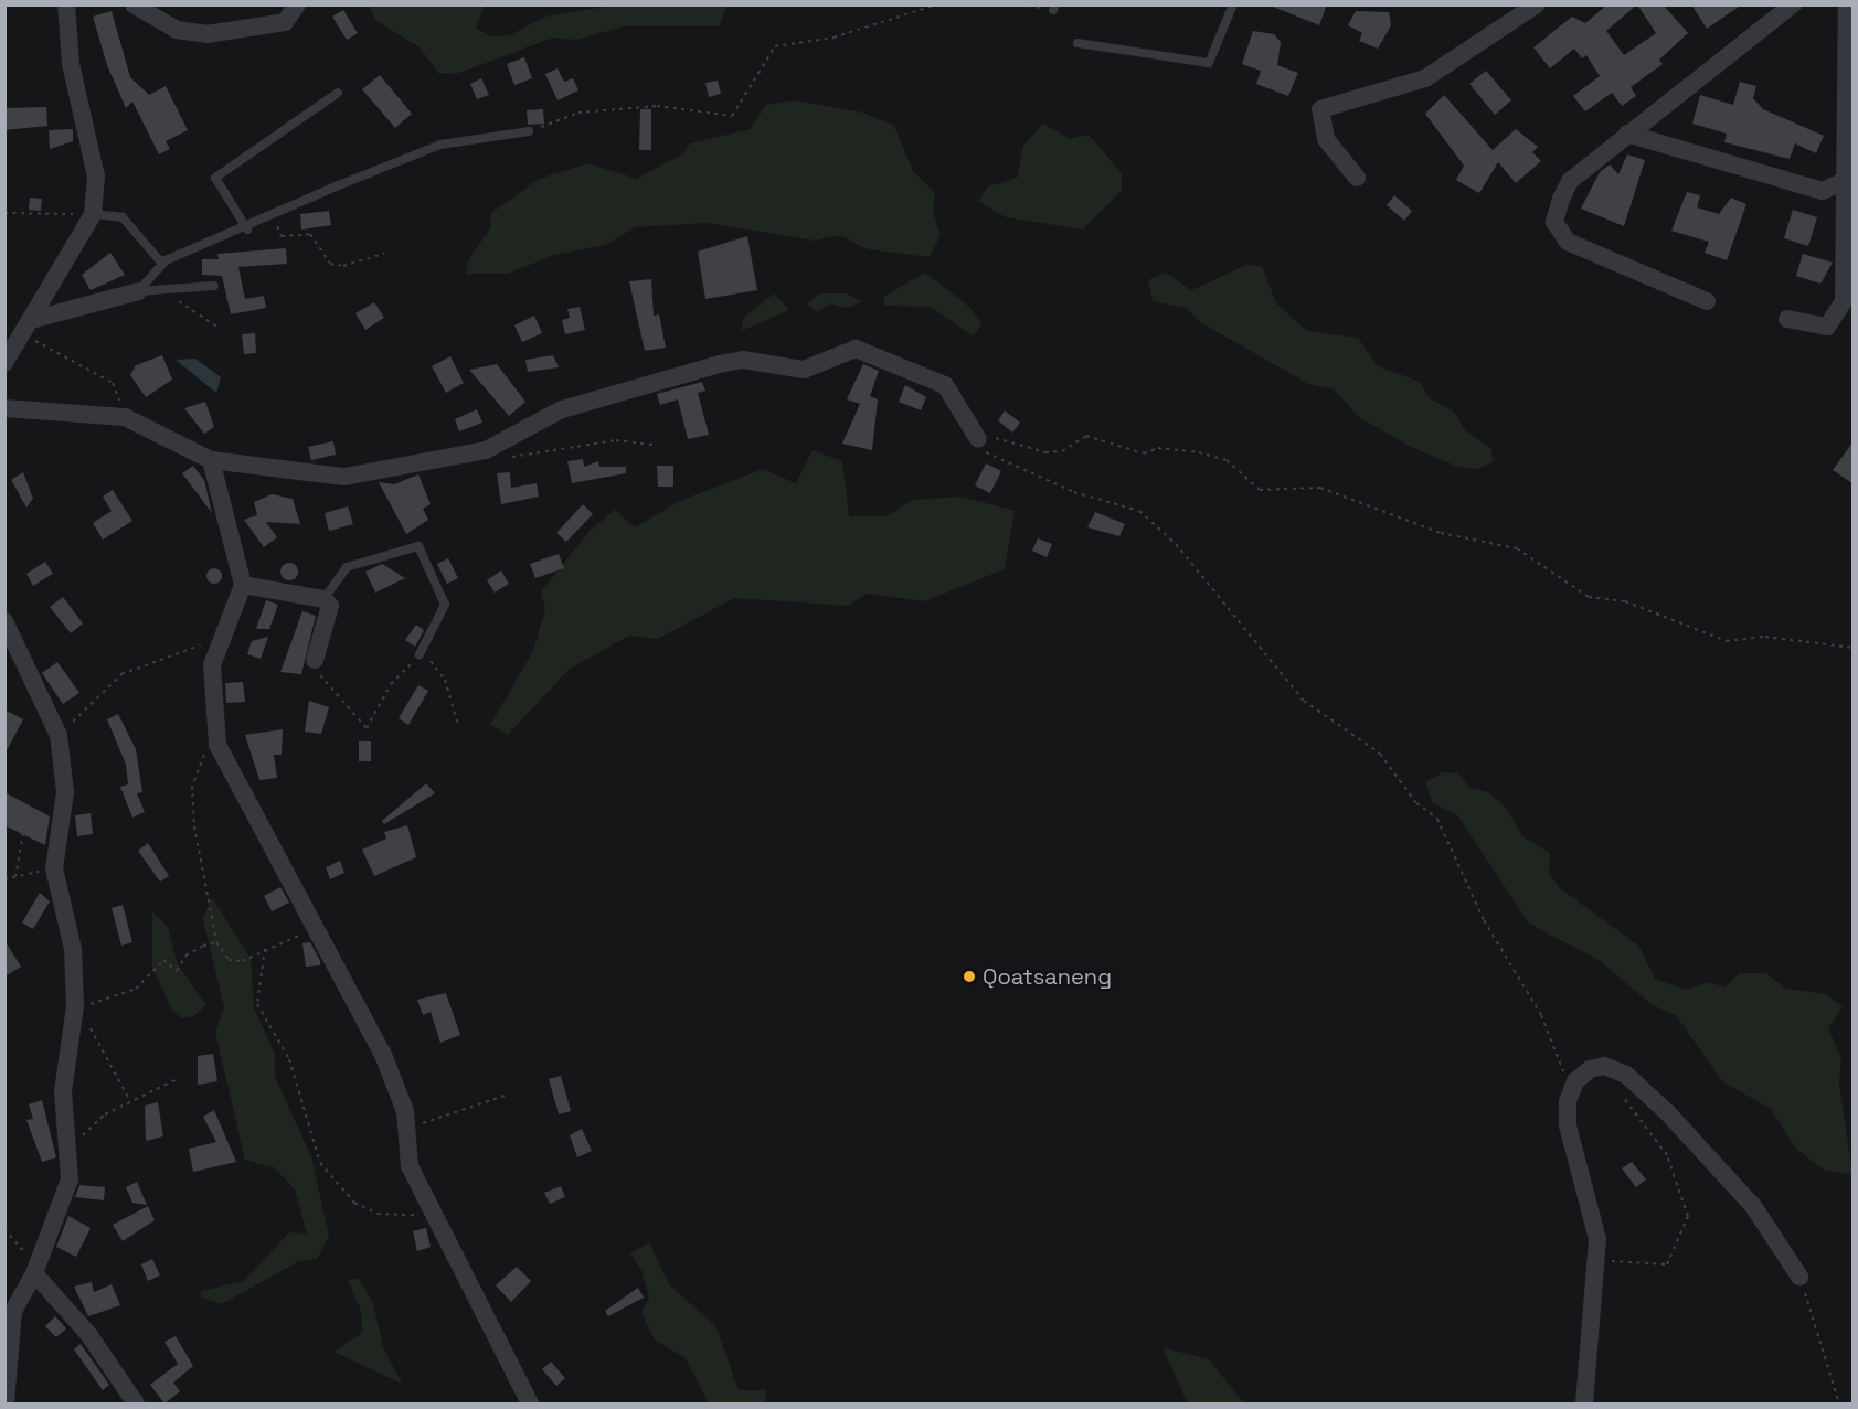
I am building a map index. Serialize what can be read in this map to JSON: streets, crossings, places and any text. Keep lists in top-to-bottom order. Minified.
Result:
{"places":["Qoatsaneng"]}
